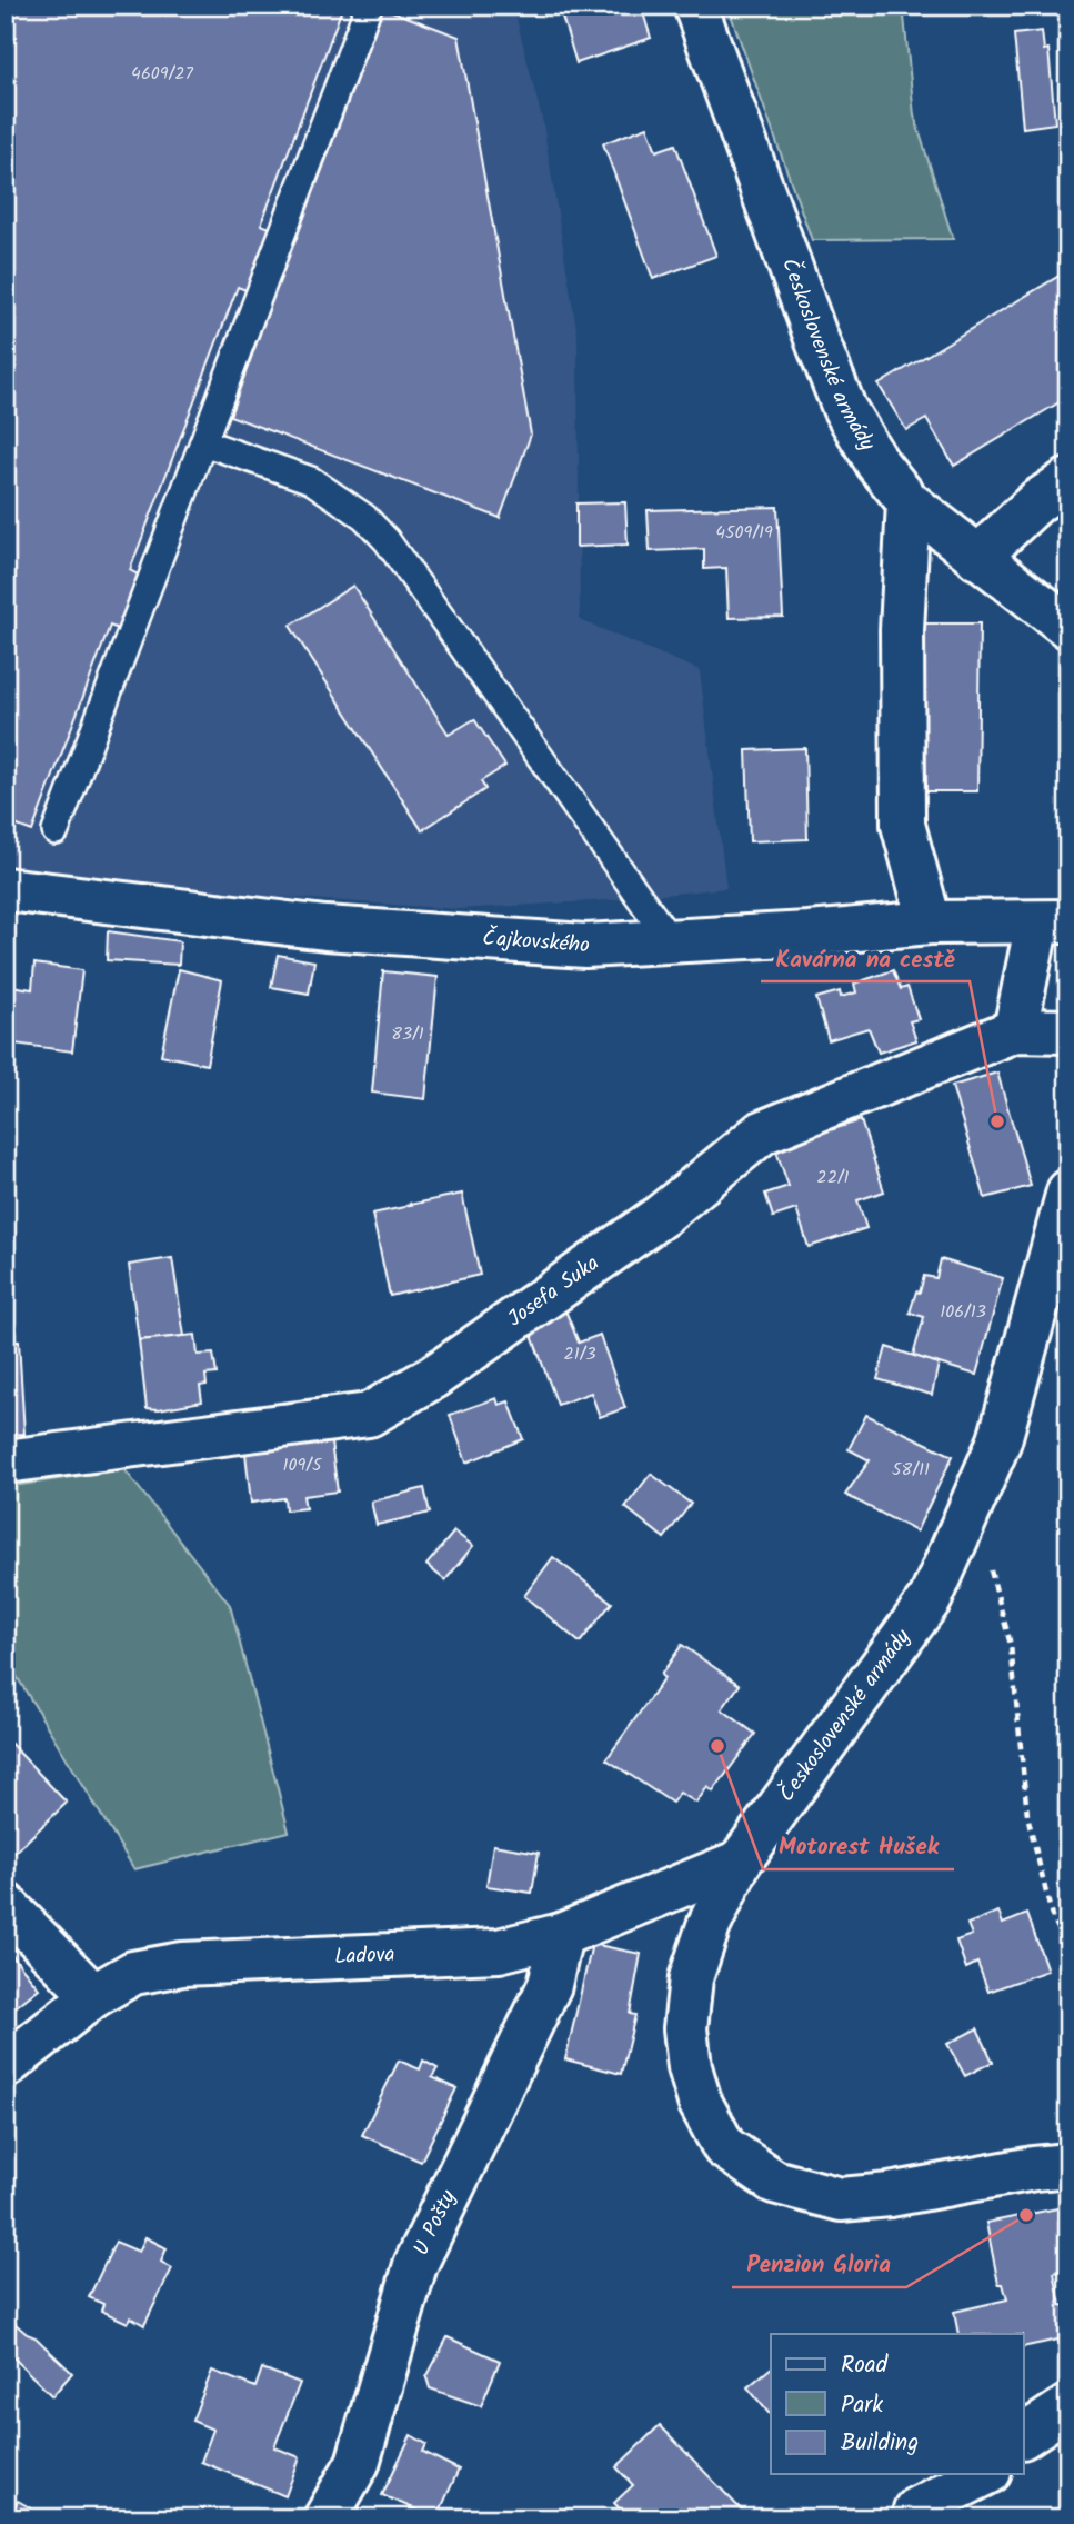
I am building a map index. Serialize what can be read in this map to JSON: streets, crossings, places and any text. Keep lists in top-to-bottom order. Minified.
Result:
{"streets":{"street":["Československé armády","Čajkovského","Josefa Suka","Ladova","U Pošty"]},"crossings":[["Československé armády","Ladova"],["Ladova","U Pošty"]],"places":["Kavárna na cestě","Motorest Hušek","Penzion Gloria"],"house_numbers":["4609/27","4509/19","83/1","22/1","106/13","21/3","109/5","58/11"],"legend":["Road","Park","Building"]}
